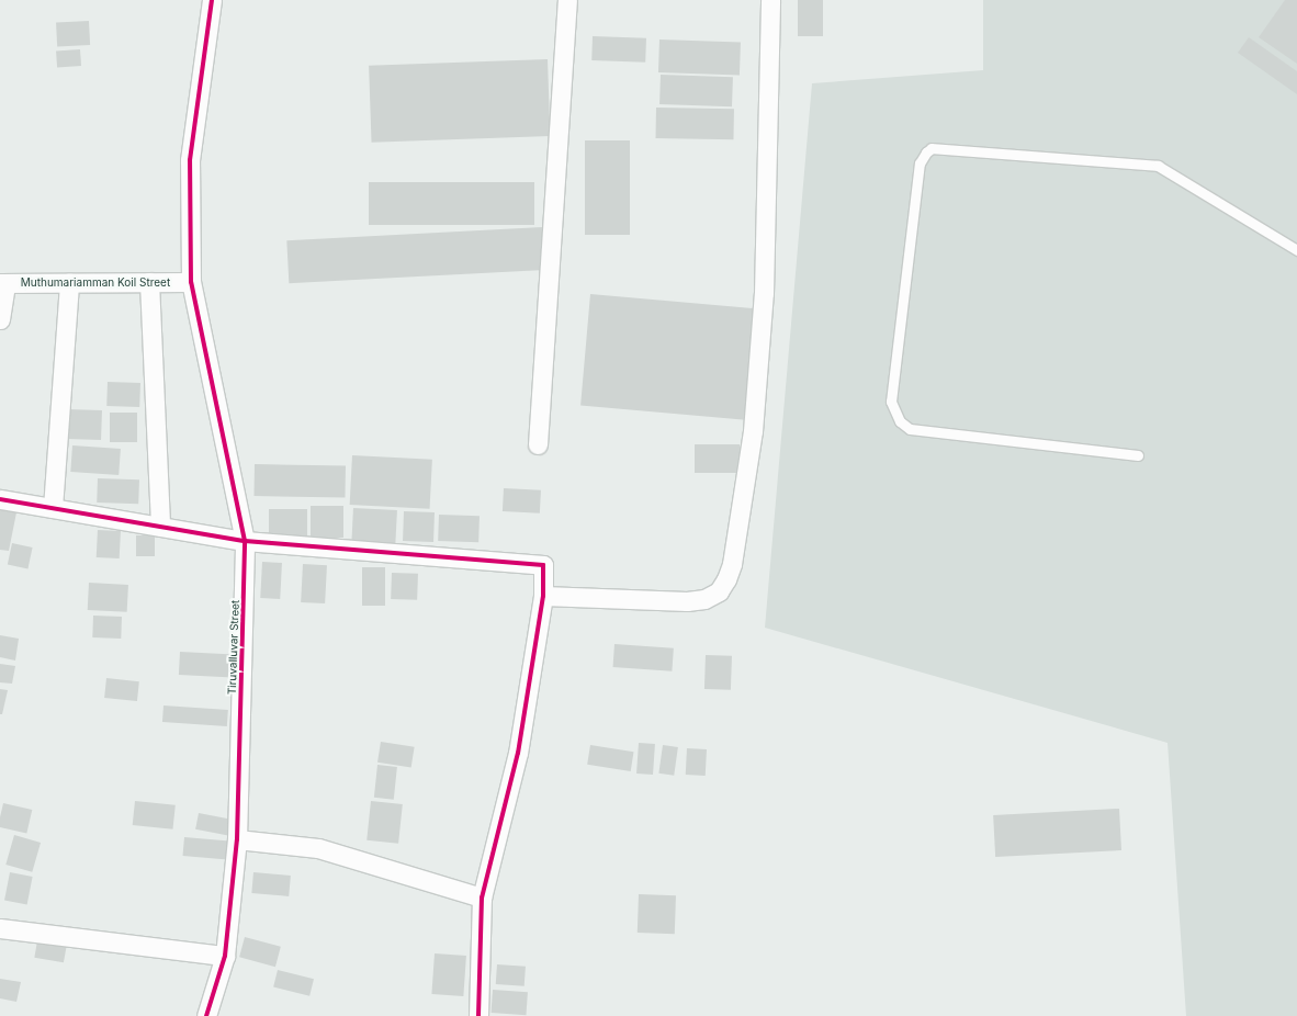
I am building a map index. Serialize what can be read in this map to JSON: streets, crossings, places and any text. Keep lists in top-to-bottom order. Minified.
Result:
{"streets":{"street":["Muthumariamman Koil Street","Tiruvalluvar Street"]},"crossings":[["Muthumariamman Koil Street","Tiruvalluvar Street"]]}
